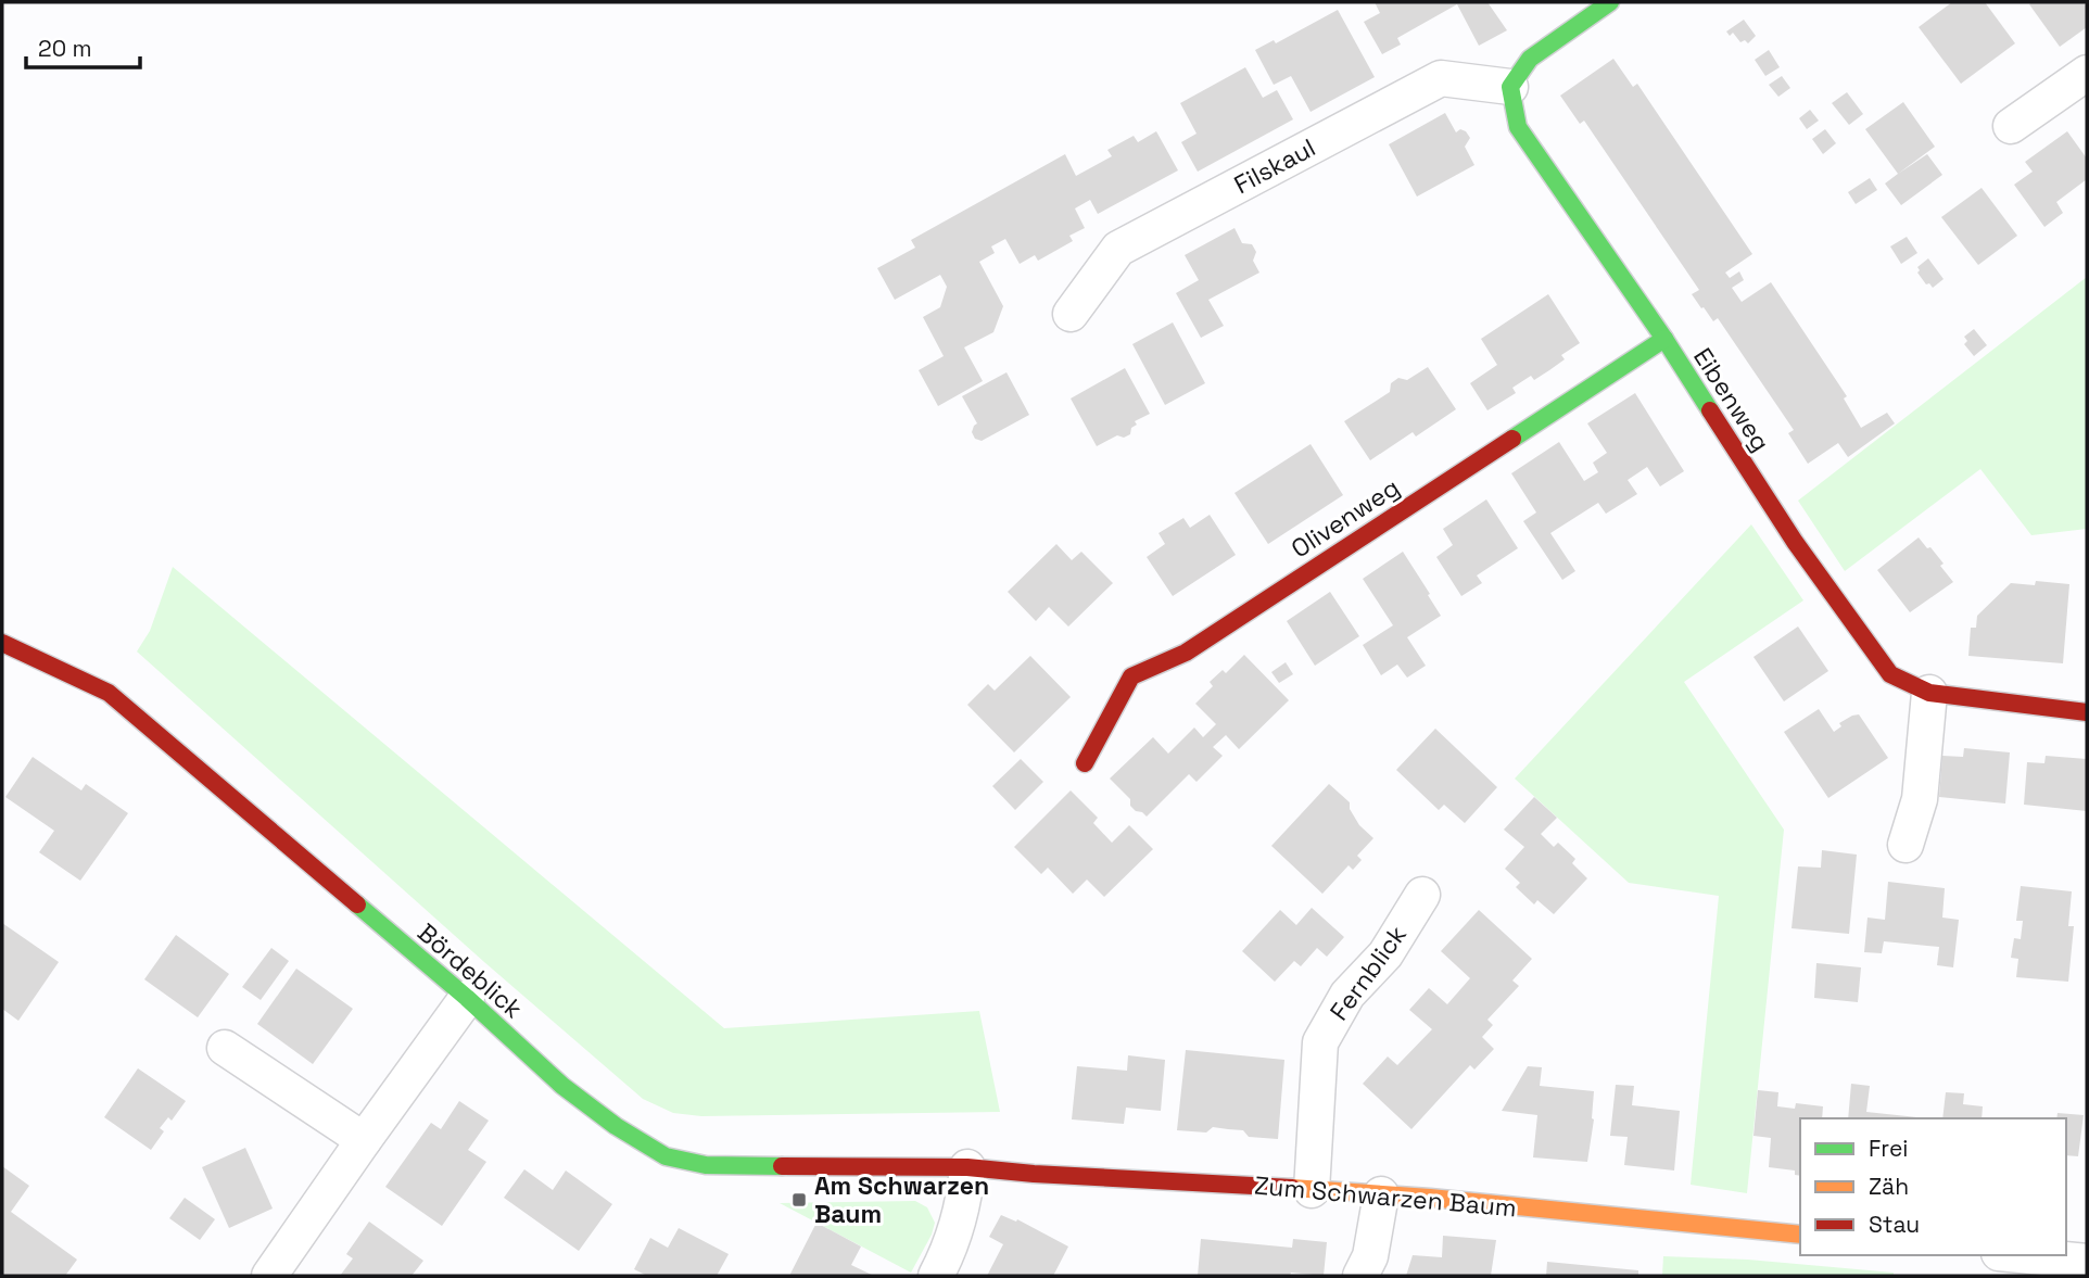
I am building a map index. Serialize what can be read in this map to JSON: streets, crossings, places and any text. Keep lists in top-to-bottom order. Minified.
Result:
{"streets":{"street":["Filskaul","Eibenweg","Olivenweg","Bördeblick","Fernblick","Zum Schwarzen Baum"]},"crossings":[["Filskaul","Eibenweg"],["Eibenweg","Olivenweg"],["Bördeblick","Zum Schwarzen Baum"],["Fernblick","Zum Schwarzen Baum"]],"places":{"transit":["Am Schwarzen Baum"]},"legend":["Frei","Zäh","Stau"],"scale_bar":"20 m"}
